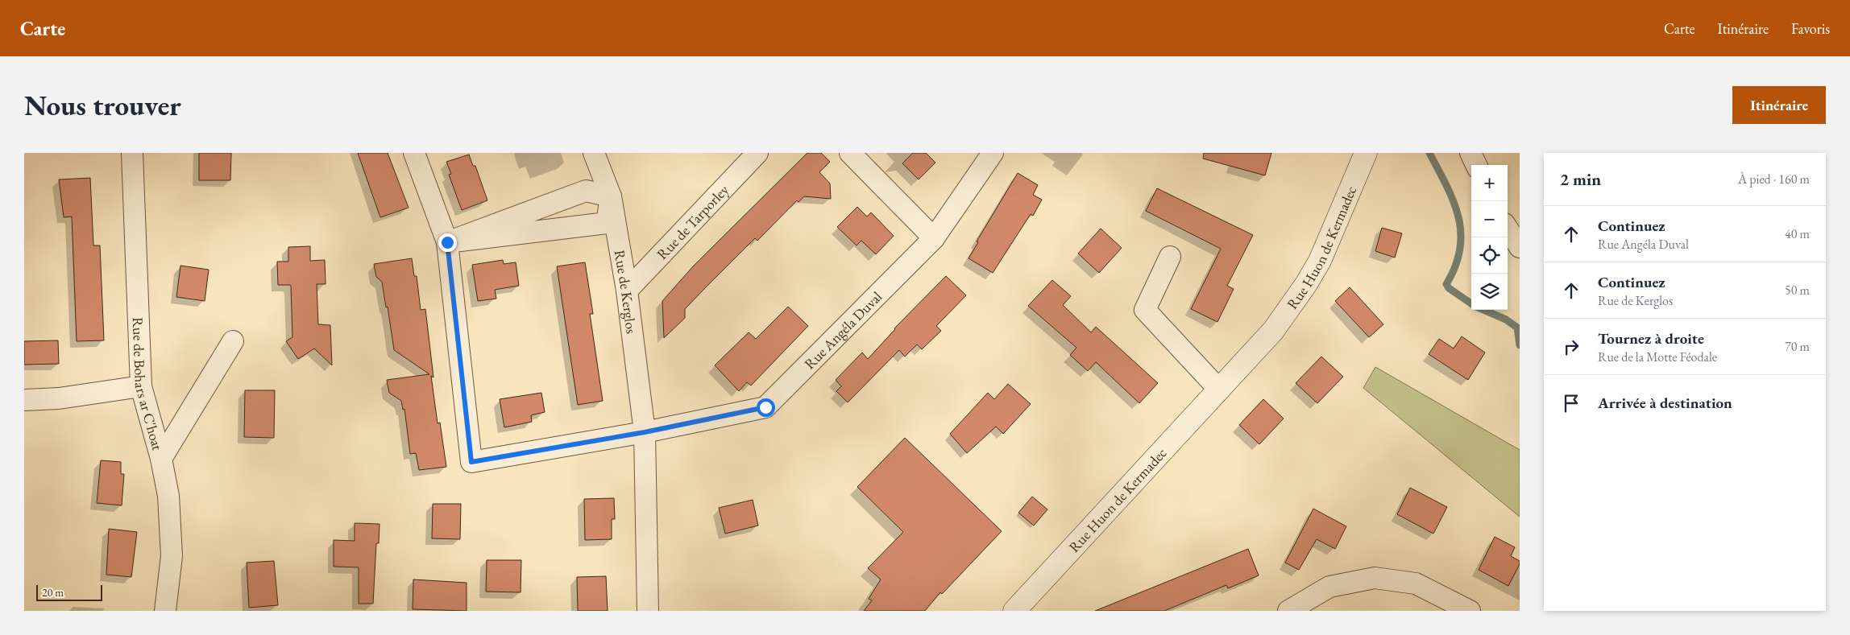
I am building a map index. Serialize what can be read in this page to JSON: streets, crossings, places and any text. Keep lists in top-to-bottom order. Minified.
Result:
{"streets":{"street":["Rue de Tarporley","Rue Huon de Kermadec","Rue de Kerglos","Rue Angéla Duval","Rue de Bohars ar C'hoat"]},"crossings":[["Rue de Tarporley","Rue de Kerglos"],["Rue de Kerglos","Rue Angéla Duval"]],"scale_bar":"20 m","page":{"header":"Carte","nav":["Carte","Itinéraire","Favoris"],"buttons":"Itinéraire","title":"Nous trouver","heading":["2 min","À pied · 160 m"],"map_buttons":["+","−"],"list":[["Continuez","Rue Angéla Duval","40 m"],["Continuez","Rue de Kerglos","50 m"],["Tournez à droite","Rue de la Motte Féodale","70 m"],"Arrivée à destination"],"scale":"20 m"}}
